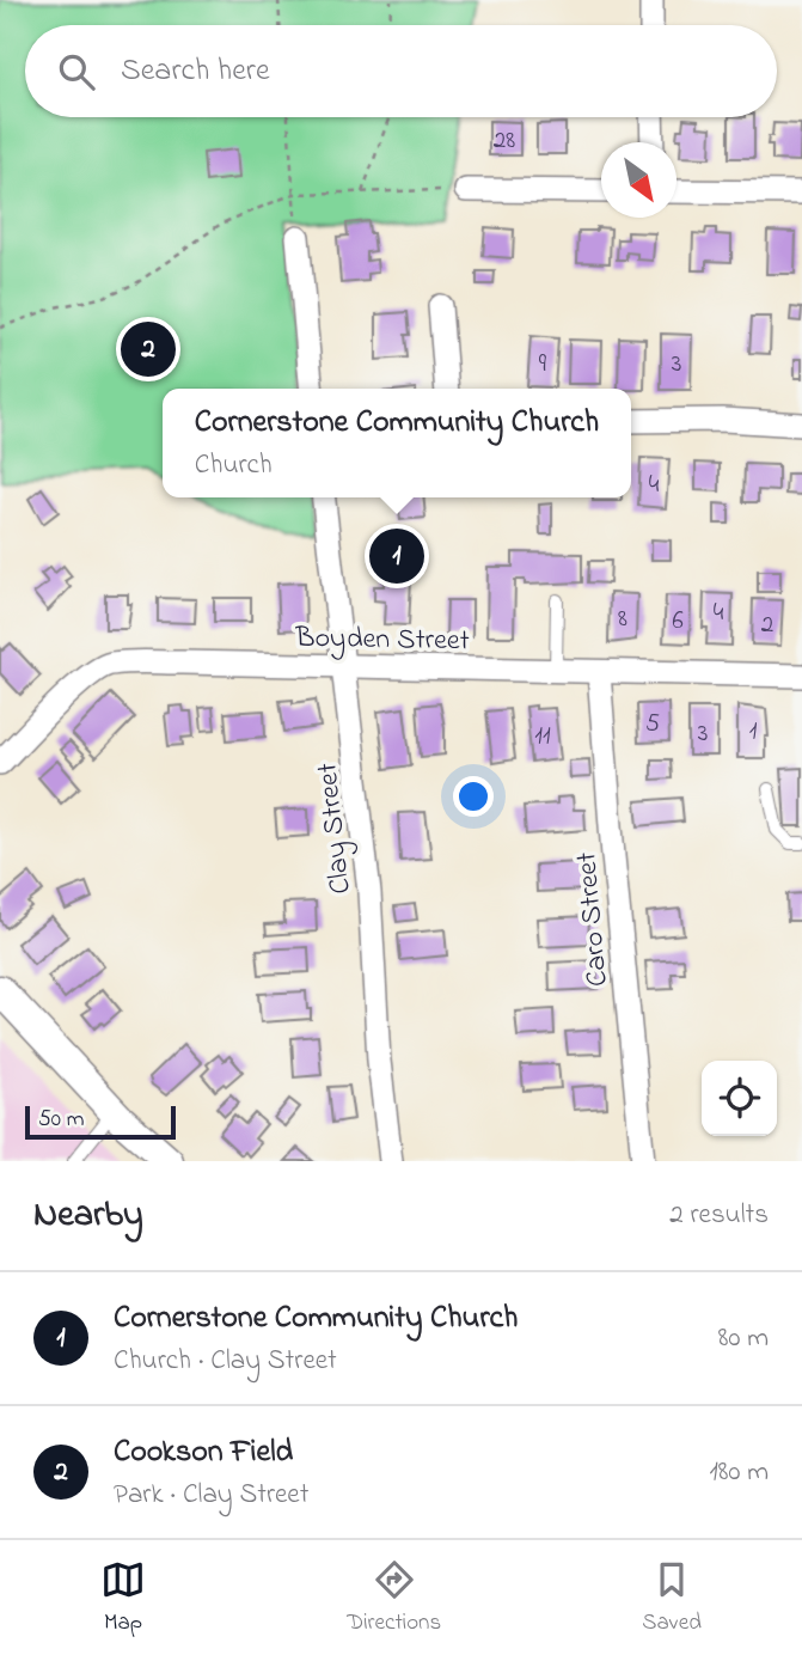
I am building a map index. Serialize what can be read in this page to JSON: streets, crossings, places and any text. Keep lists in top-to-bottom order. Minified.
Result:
{"streets":{"street":["Boyden Street","Clay Street","Caro Street"]},"crossings":[["Boyden Street","Clay Street"],["Boyden Street","Caro Street"]],"house_numbers":["28","9","3","4","4","8","6","2","5","1","3","11"],"scale_bar":"50 m","north":"bottom right","page":{"search":"Search here","pins":["2","1"],"popup":["Cornerstone Community Church","Church"],"scale":"50 m","heading":["Nearby","2 results"],"list":[{"mark":"1","name":"Cornerstone Community Church","note":"Church · Clay Street","value":"80 m"},{"mark":"2","name":"Cookson Field","note":"Park · Clay Street","value":"180 m"}],"nav":["Map","Directions","Saved"]}}
